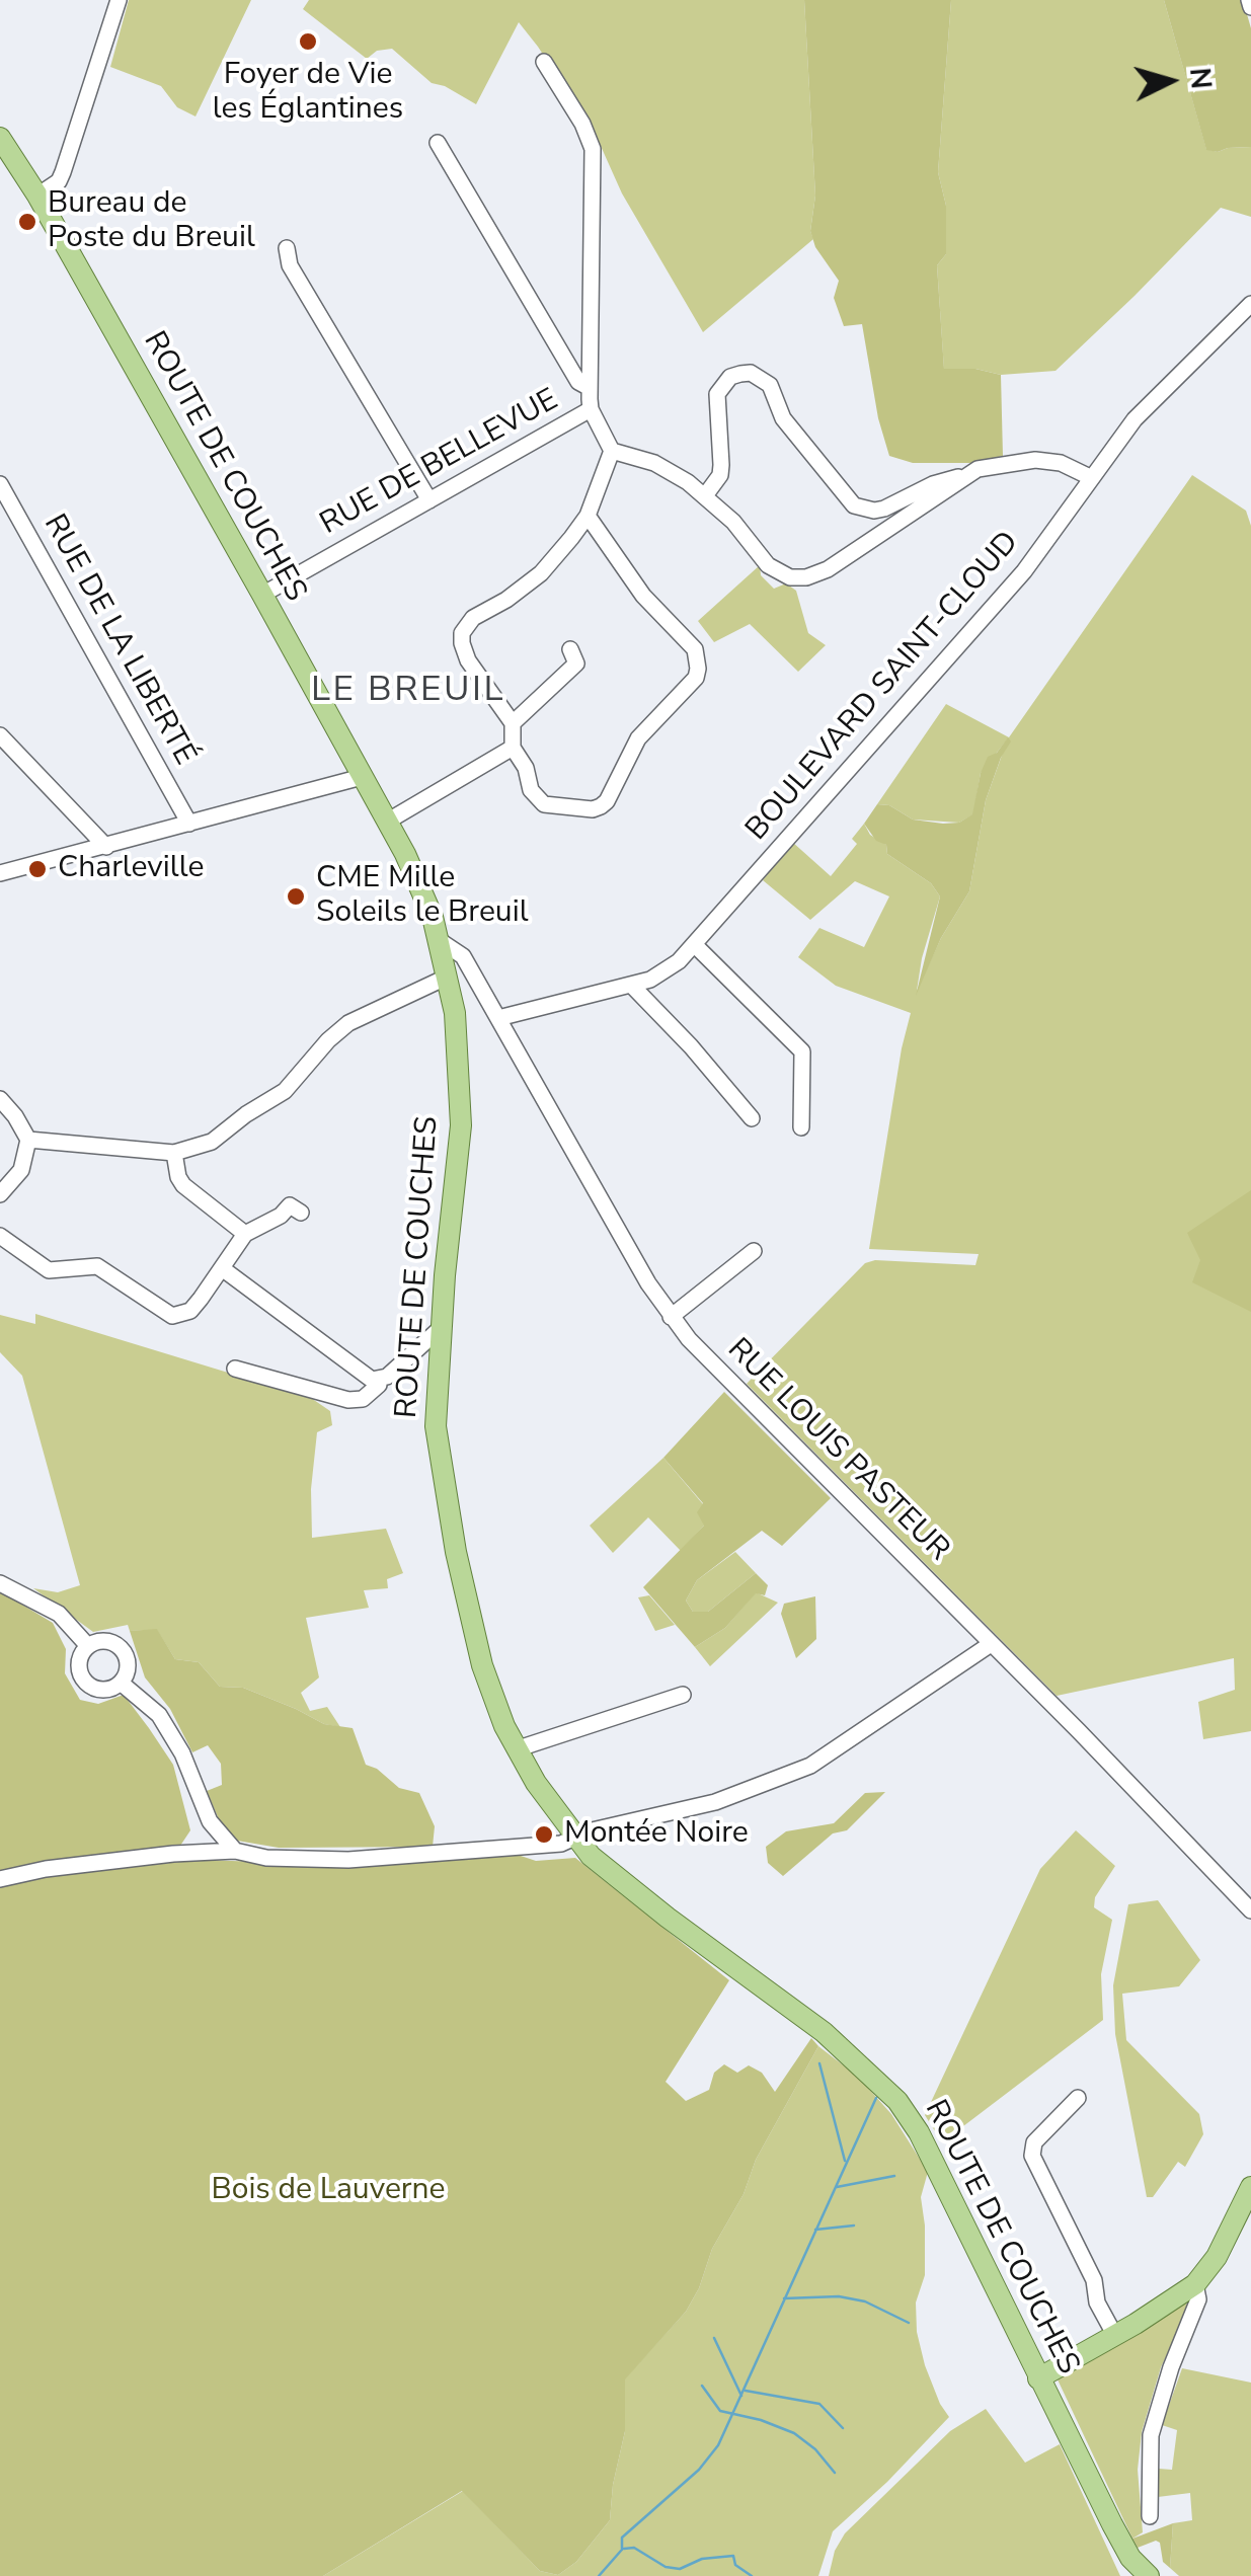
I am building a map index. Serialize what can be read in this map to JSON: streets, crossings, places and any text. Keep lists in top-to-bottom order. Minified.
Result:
{"streets":{"main road":["ROUTE DE COUCHES"],"street":["RUE DE BELLEVUE","RUE DE LA LIBERTÉ","BOULEVARD SAINT-CLOUD","RUE LOUIS PASTEUR"]},"crossings":[["RUE DE BELLEVUE","ROUTE DE COUCHES"],["BOULEVARD SAINT-CLOUD","RUE LOUIS PASTEUR"]],"districts":["LE BREUIL"],"parks":["Bois de Lauverne"],"places":["Foyer de Vie les Églantines","Bureau de Poste du Breuil","Charleville","CME Mille Soleils le Breuil","Montée Noire"],"north":"right"}
